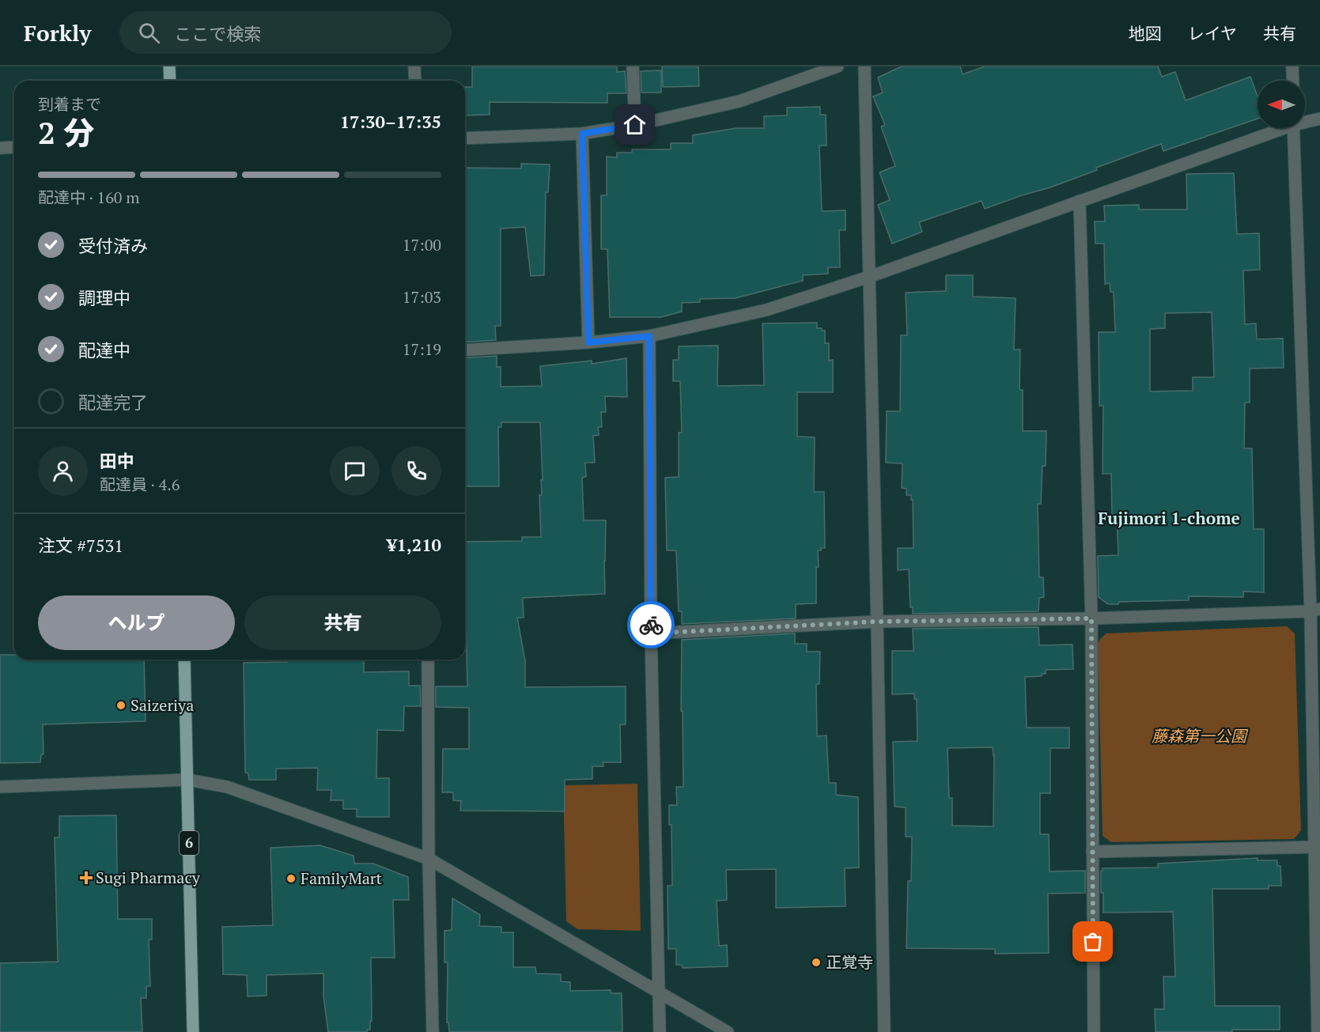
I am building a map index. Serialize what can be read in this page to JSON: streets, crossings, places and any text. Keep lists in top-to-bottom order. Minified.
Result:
{"streets":{"main road":["6"]},"districts":["Fujimori 1-chome"],"parks":["藤森第一公園"],"places":{"other":["Saizeriya","FamilyMart","正覚寺"],"health":["Sugi Pharmacy"]},"north":"left","page":{"header":"Forkly","search":"ここで検索","nav":["地図","レイヤ","共有"],"heading":["2 分","到着まで","17:30–17:35"],"panel":["田中","配達員 · 4.6","注文 #7531","¥1,210"],"bar":"配達中 · 160 m","list":[["受付済み","17:00"],["調理中","17:03"],["配達中","17:19"],"配達完了"],"buttons":["ヘルプ","共有"]}}
